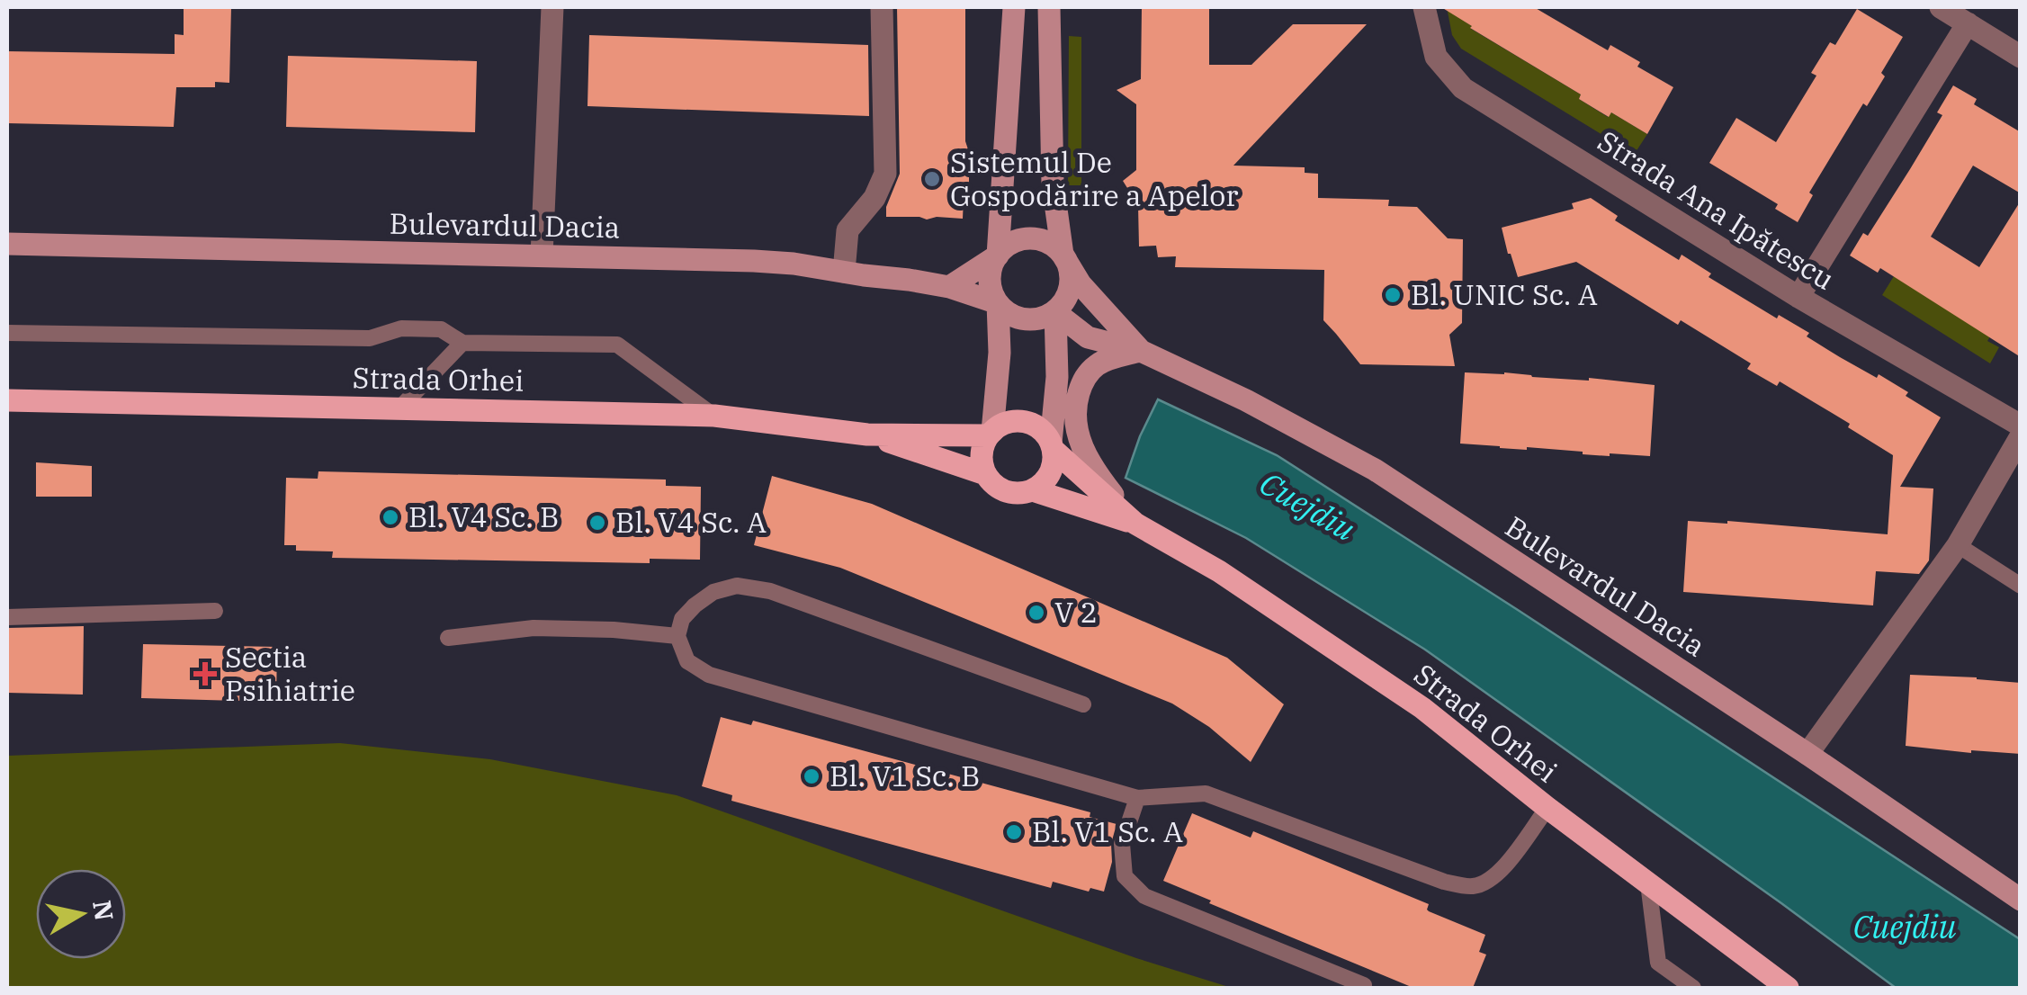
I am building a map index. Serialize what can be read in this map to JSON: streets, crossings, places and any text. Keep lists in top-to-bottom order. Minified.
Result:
{"streets":{"main road":["Bulevardul Dacia","Strada Orhei"],"street":["Strada Ana Ipătescu"]},"water":["Cuejdiu"],"places":{"other":["Sistemul De Gospodărire a Apelor","Bl. UNIC Sc. A","Bl. V4 Sc. B","Bl. V4 Sc. A","V 2","Bl. V1 Sc. B","Bl. V1 Sc. A"],"health":["Sectia Psihiatrie"]},"north":"right"}
